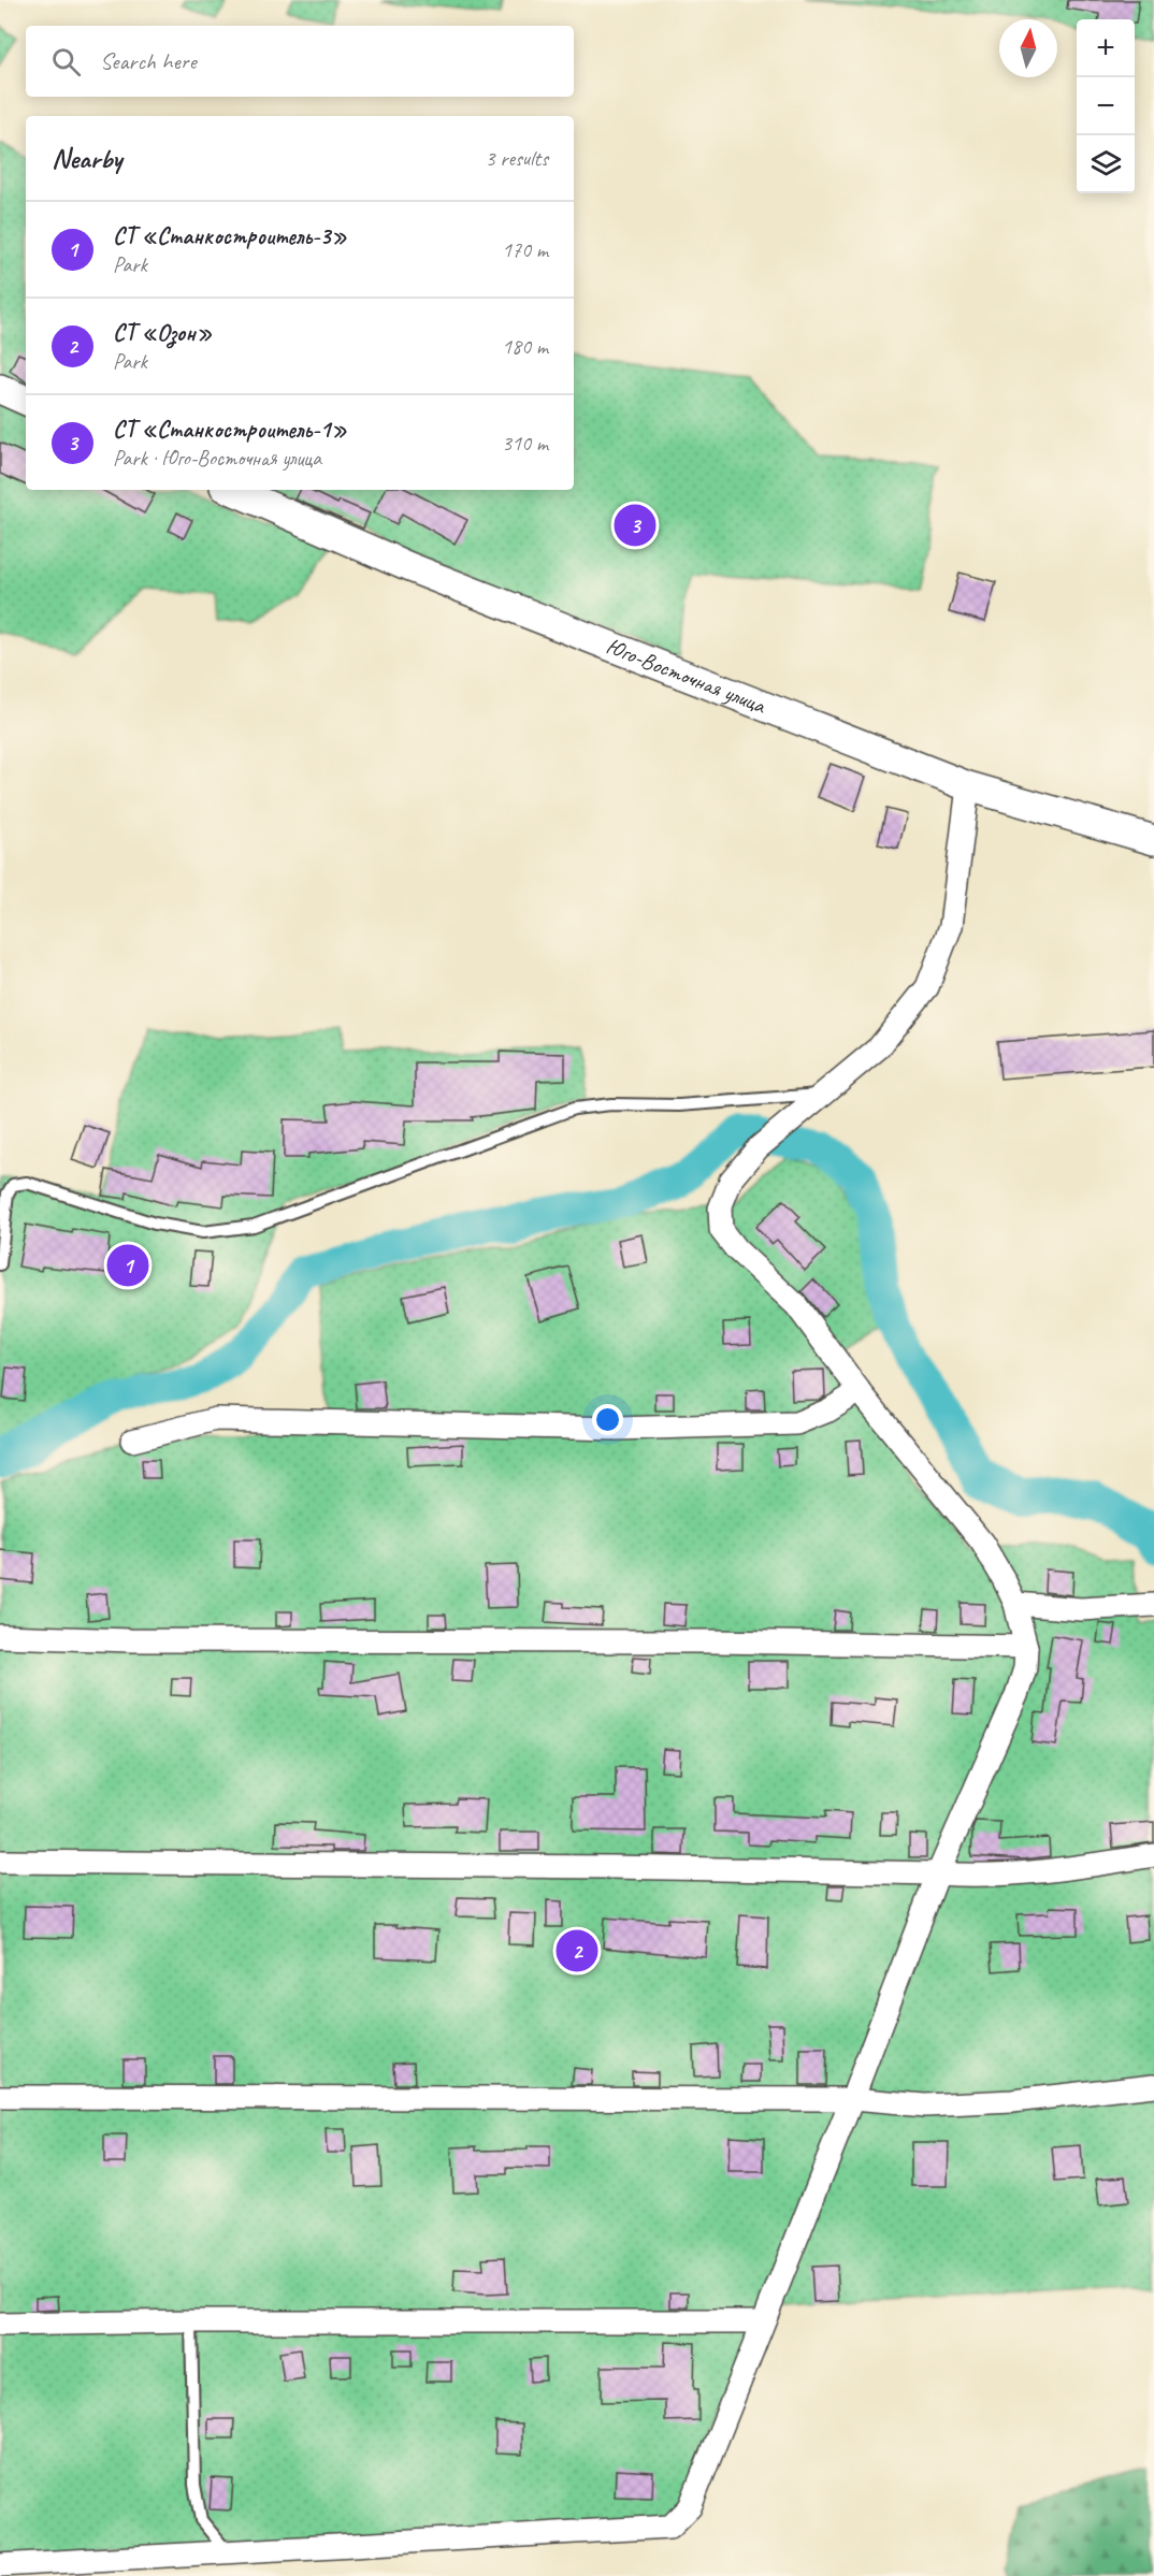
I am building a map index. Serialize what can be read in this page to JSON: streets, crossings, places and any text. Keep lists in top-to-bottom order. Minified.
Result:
{"streets":{"street":["Юго-Восточная улица"]},"north":"top","page":{"map_buttons":["+","−"],"search":"Search here","heading":["Nearby","3 results"],"list":[{"mark":"1","name":"СТ «Станкостроитель-3»","note":"Park","value":"170 m"},{"mark":"2","name":"СТ «Озон»","note":"Park","value":"180 m"},{"mark":"3","name":"СТ «Станкостроитель-1»","note":"Park · Юго-Восточная улица","value":"310 m"}],"pins":["3","1","2"]}}
